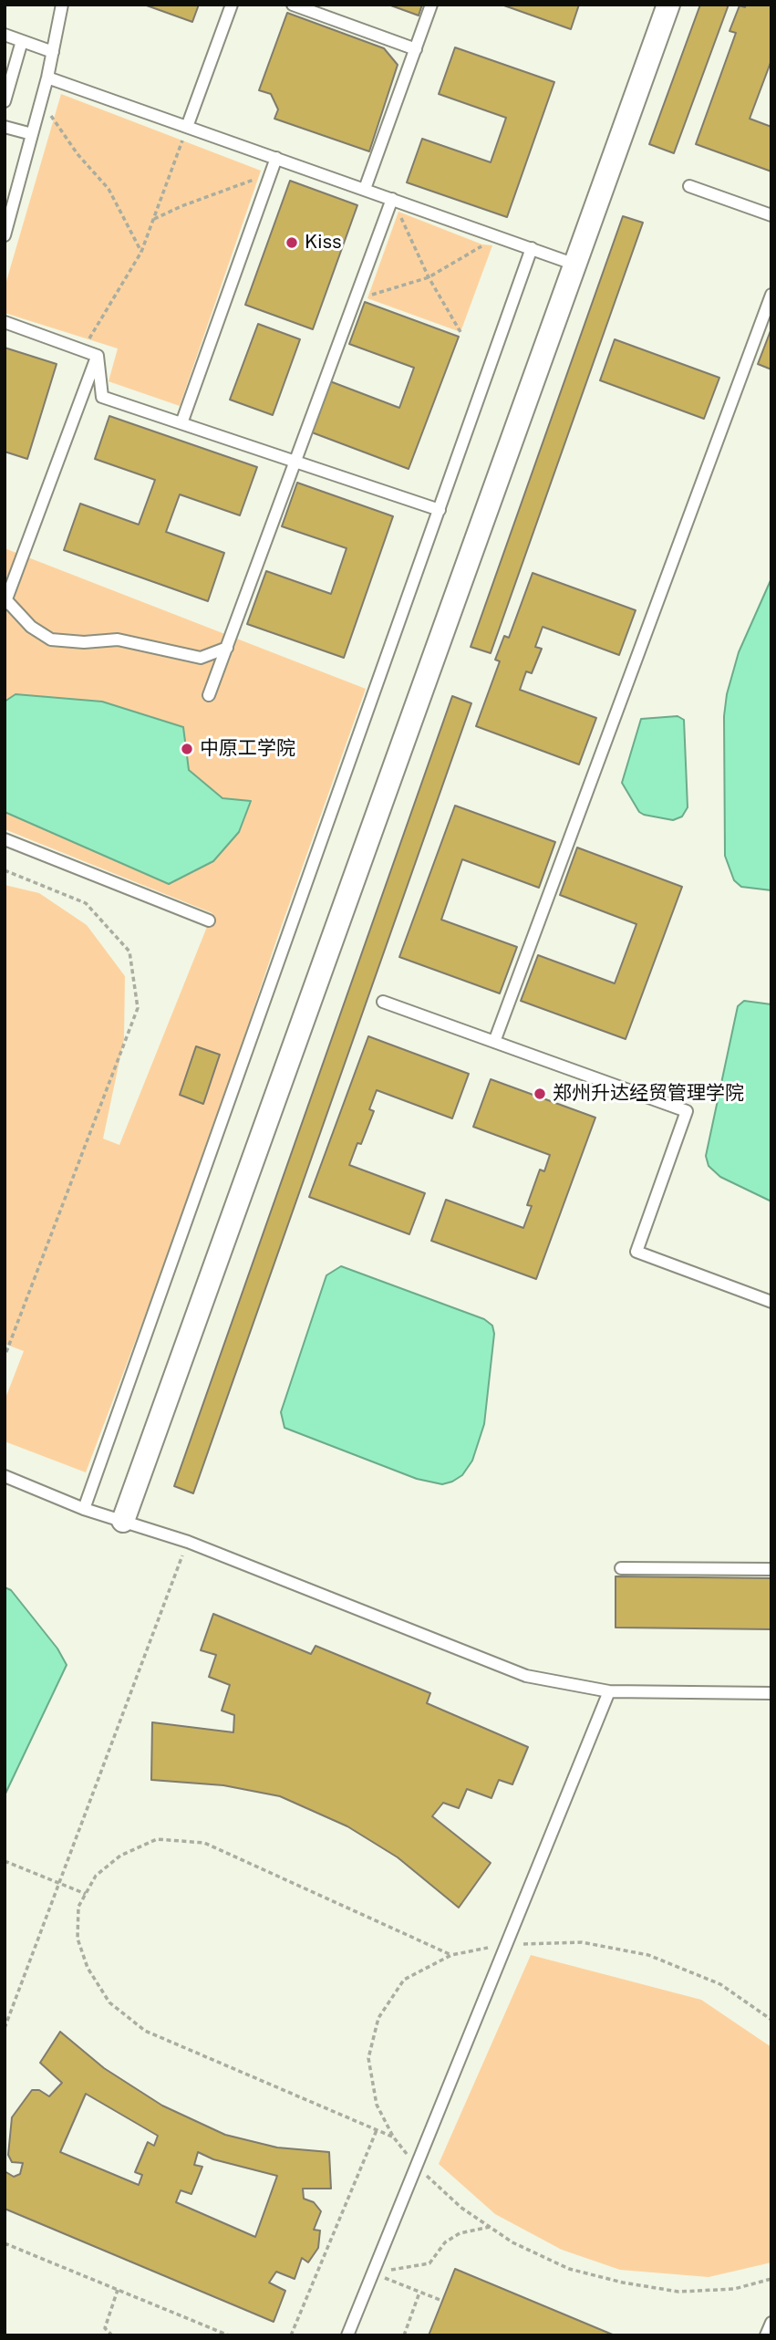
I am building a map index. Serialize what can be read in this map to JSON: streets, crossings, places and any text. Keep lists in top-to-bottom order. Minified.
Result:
{"places":["Kiss","中原工学院","郑州升达经贸管理学院"]}
